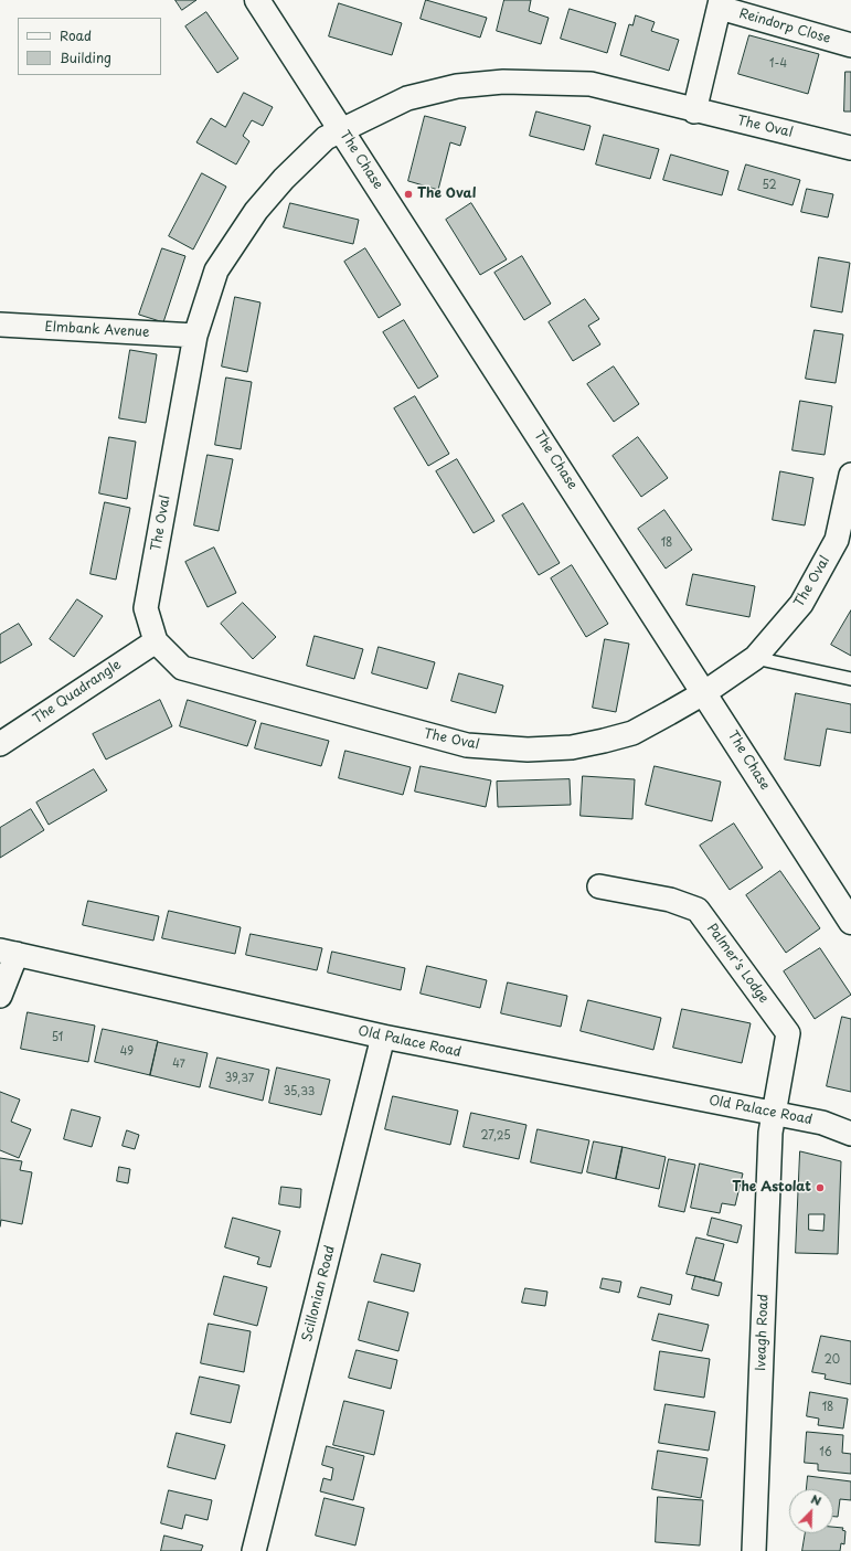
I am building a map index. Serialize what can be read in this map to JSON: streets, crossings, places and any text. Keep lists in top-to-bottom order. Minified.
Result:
{"streets":{"street":["Reindorp Close","The Oval","The Chase","Elmbank Avenue","The Quadrangle","Palmer's Lodge","Old Palace Road","Scillonian Road","Iveagh Road"]},"crossings":[["The Oval","The Chase"],["The Oval","Elmbank Avenue"],["The Oval","The Quadrangle"],["Palmer's Lodge","Old Palace Road"],["Palmer's Lodge","Iveagh Road"],["Old Palace Road","Scillonian Road"],["Old Palace Road","Iveagh Road"]],"places":["The Oval","The Astolat"],"house_numbers":["1-4","52","18","51","49","47","39,37","35,33","27,25","20","18","16"],"legend":["Road","Building"],"north":"top right"}
